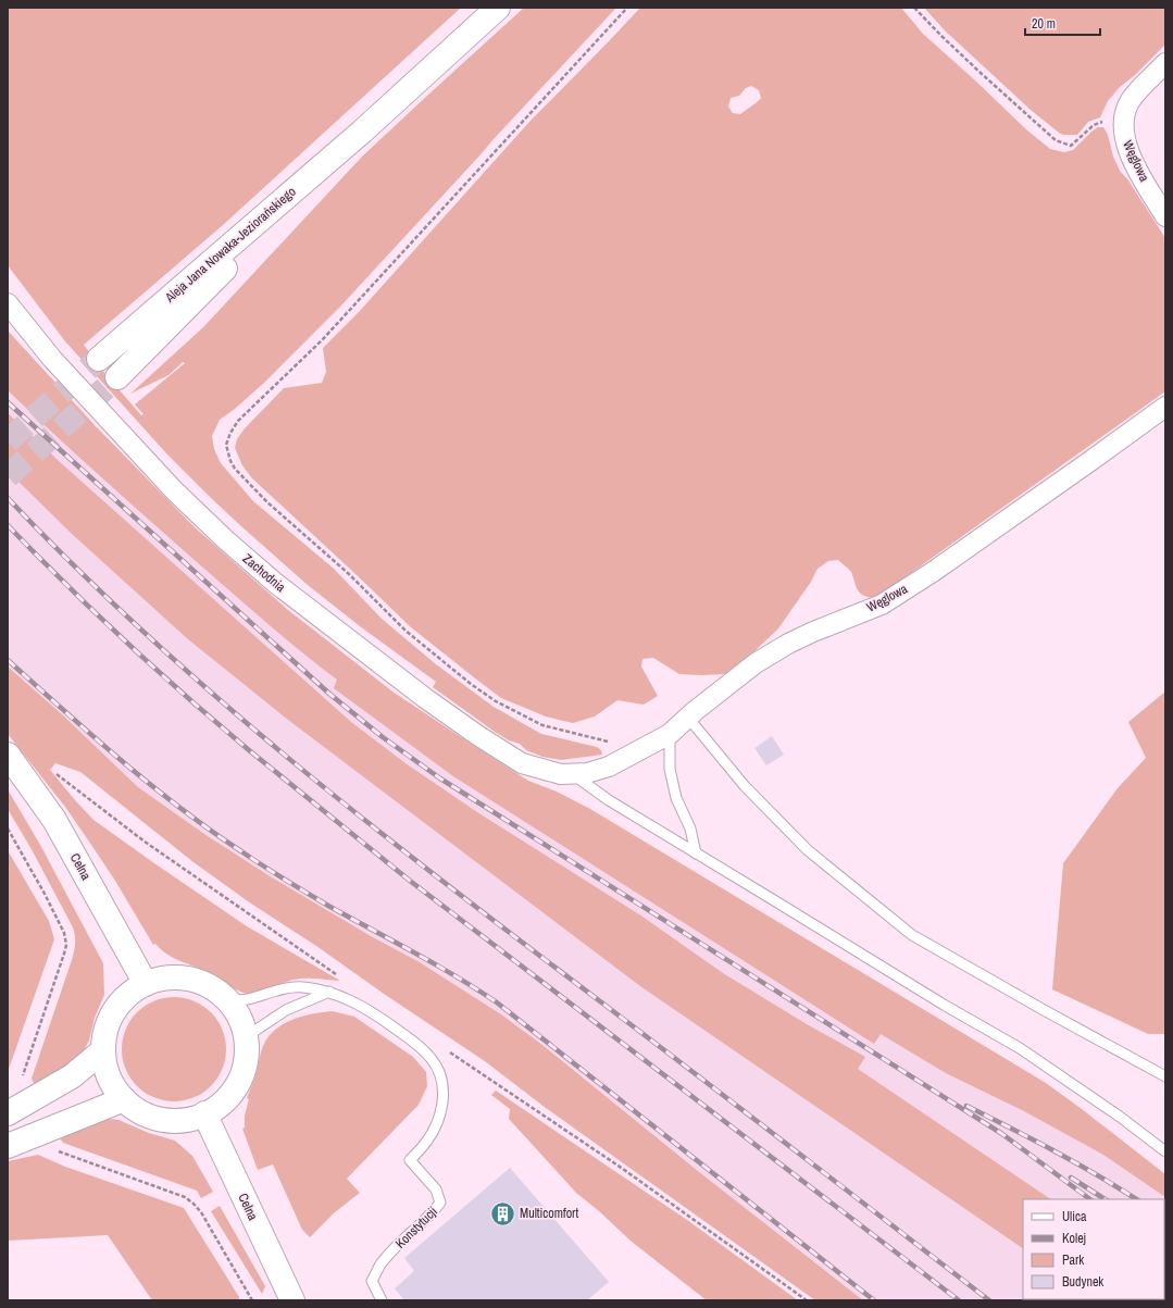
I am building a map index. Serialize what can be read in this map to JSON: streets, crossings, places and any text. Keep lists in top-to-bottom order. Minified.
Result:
{"streets":{"main road":["Aleja Jana Nowaka-Jeziorańskiego","Celna"],"street":["Węglowa","Zachodnia"],"lane":["Konstytucji"]},"crossings":[["Węglowa","Zachodnia"]],"places":{"building":["Multicomfort"]},"legend":["Ulica","Kolej","Park","Budynek"],"scale_bar":"20 m"}
